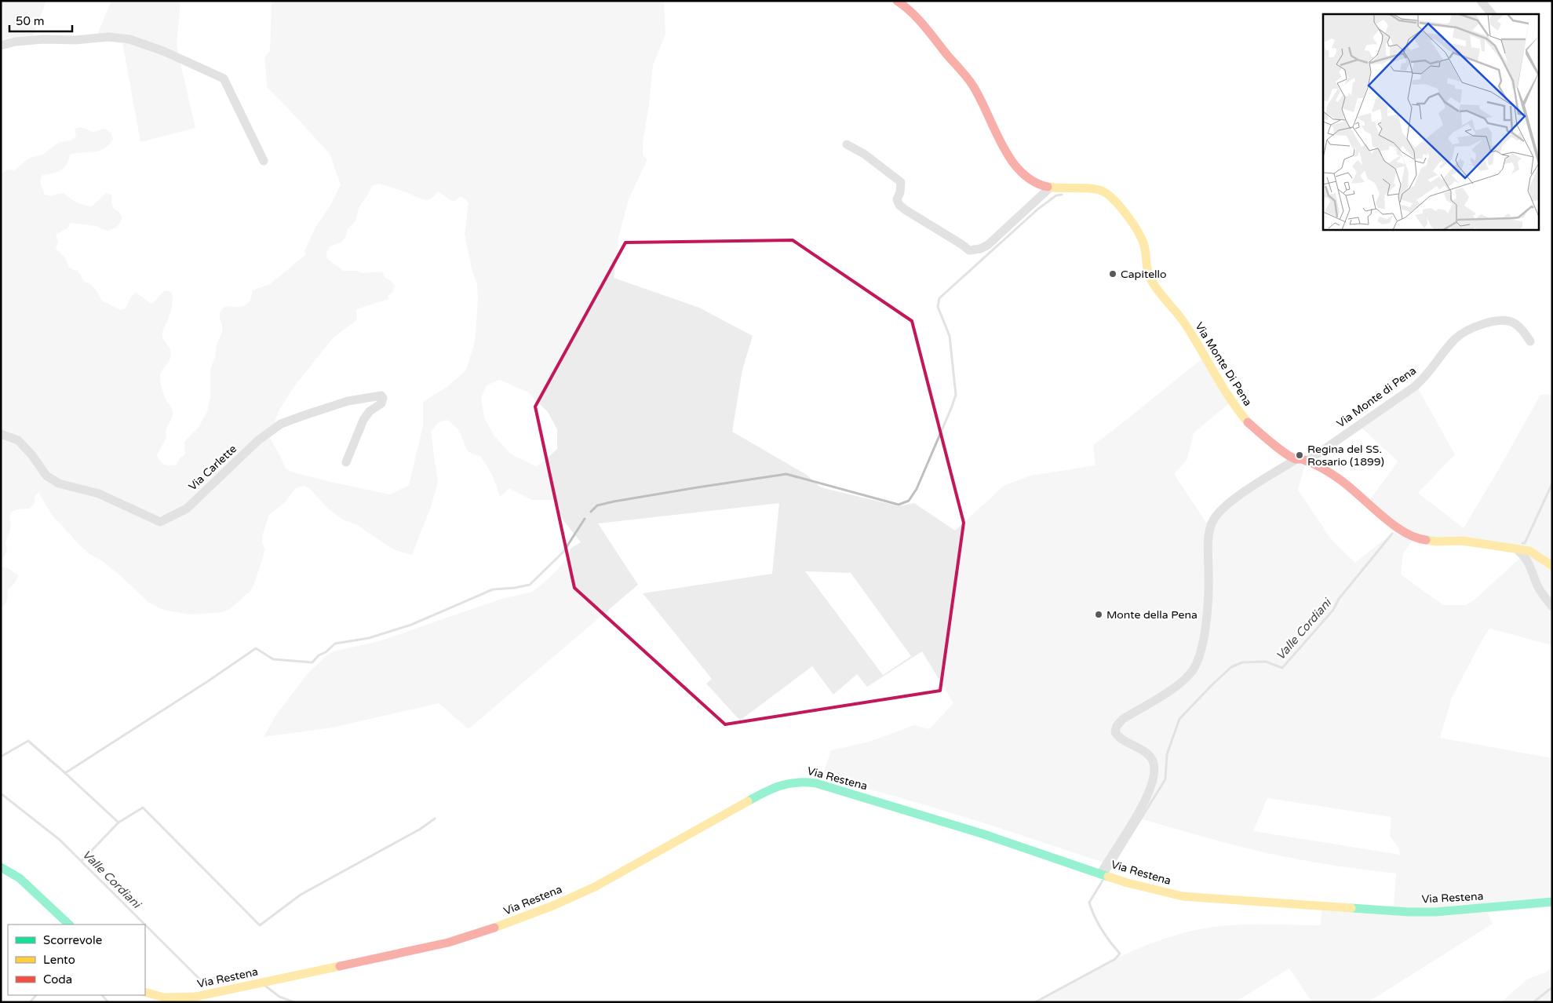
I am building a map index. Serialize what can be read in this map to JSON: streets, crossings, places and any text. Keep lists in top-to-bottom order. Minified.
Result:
{"streets":{"street":["Via Monte Di Pena","Via Monte di Pena","Via Carlette","Via Restena"]},"water":["Valle Cordiani"],"places":["Capitello","Regina del SS. Rosario (1899)","Monte della Pena"],"legend":["Scorrevole","Lento","Coda"],"scale_bar":"50 m"}
